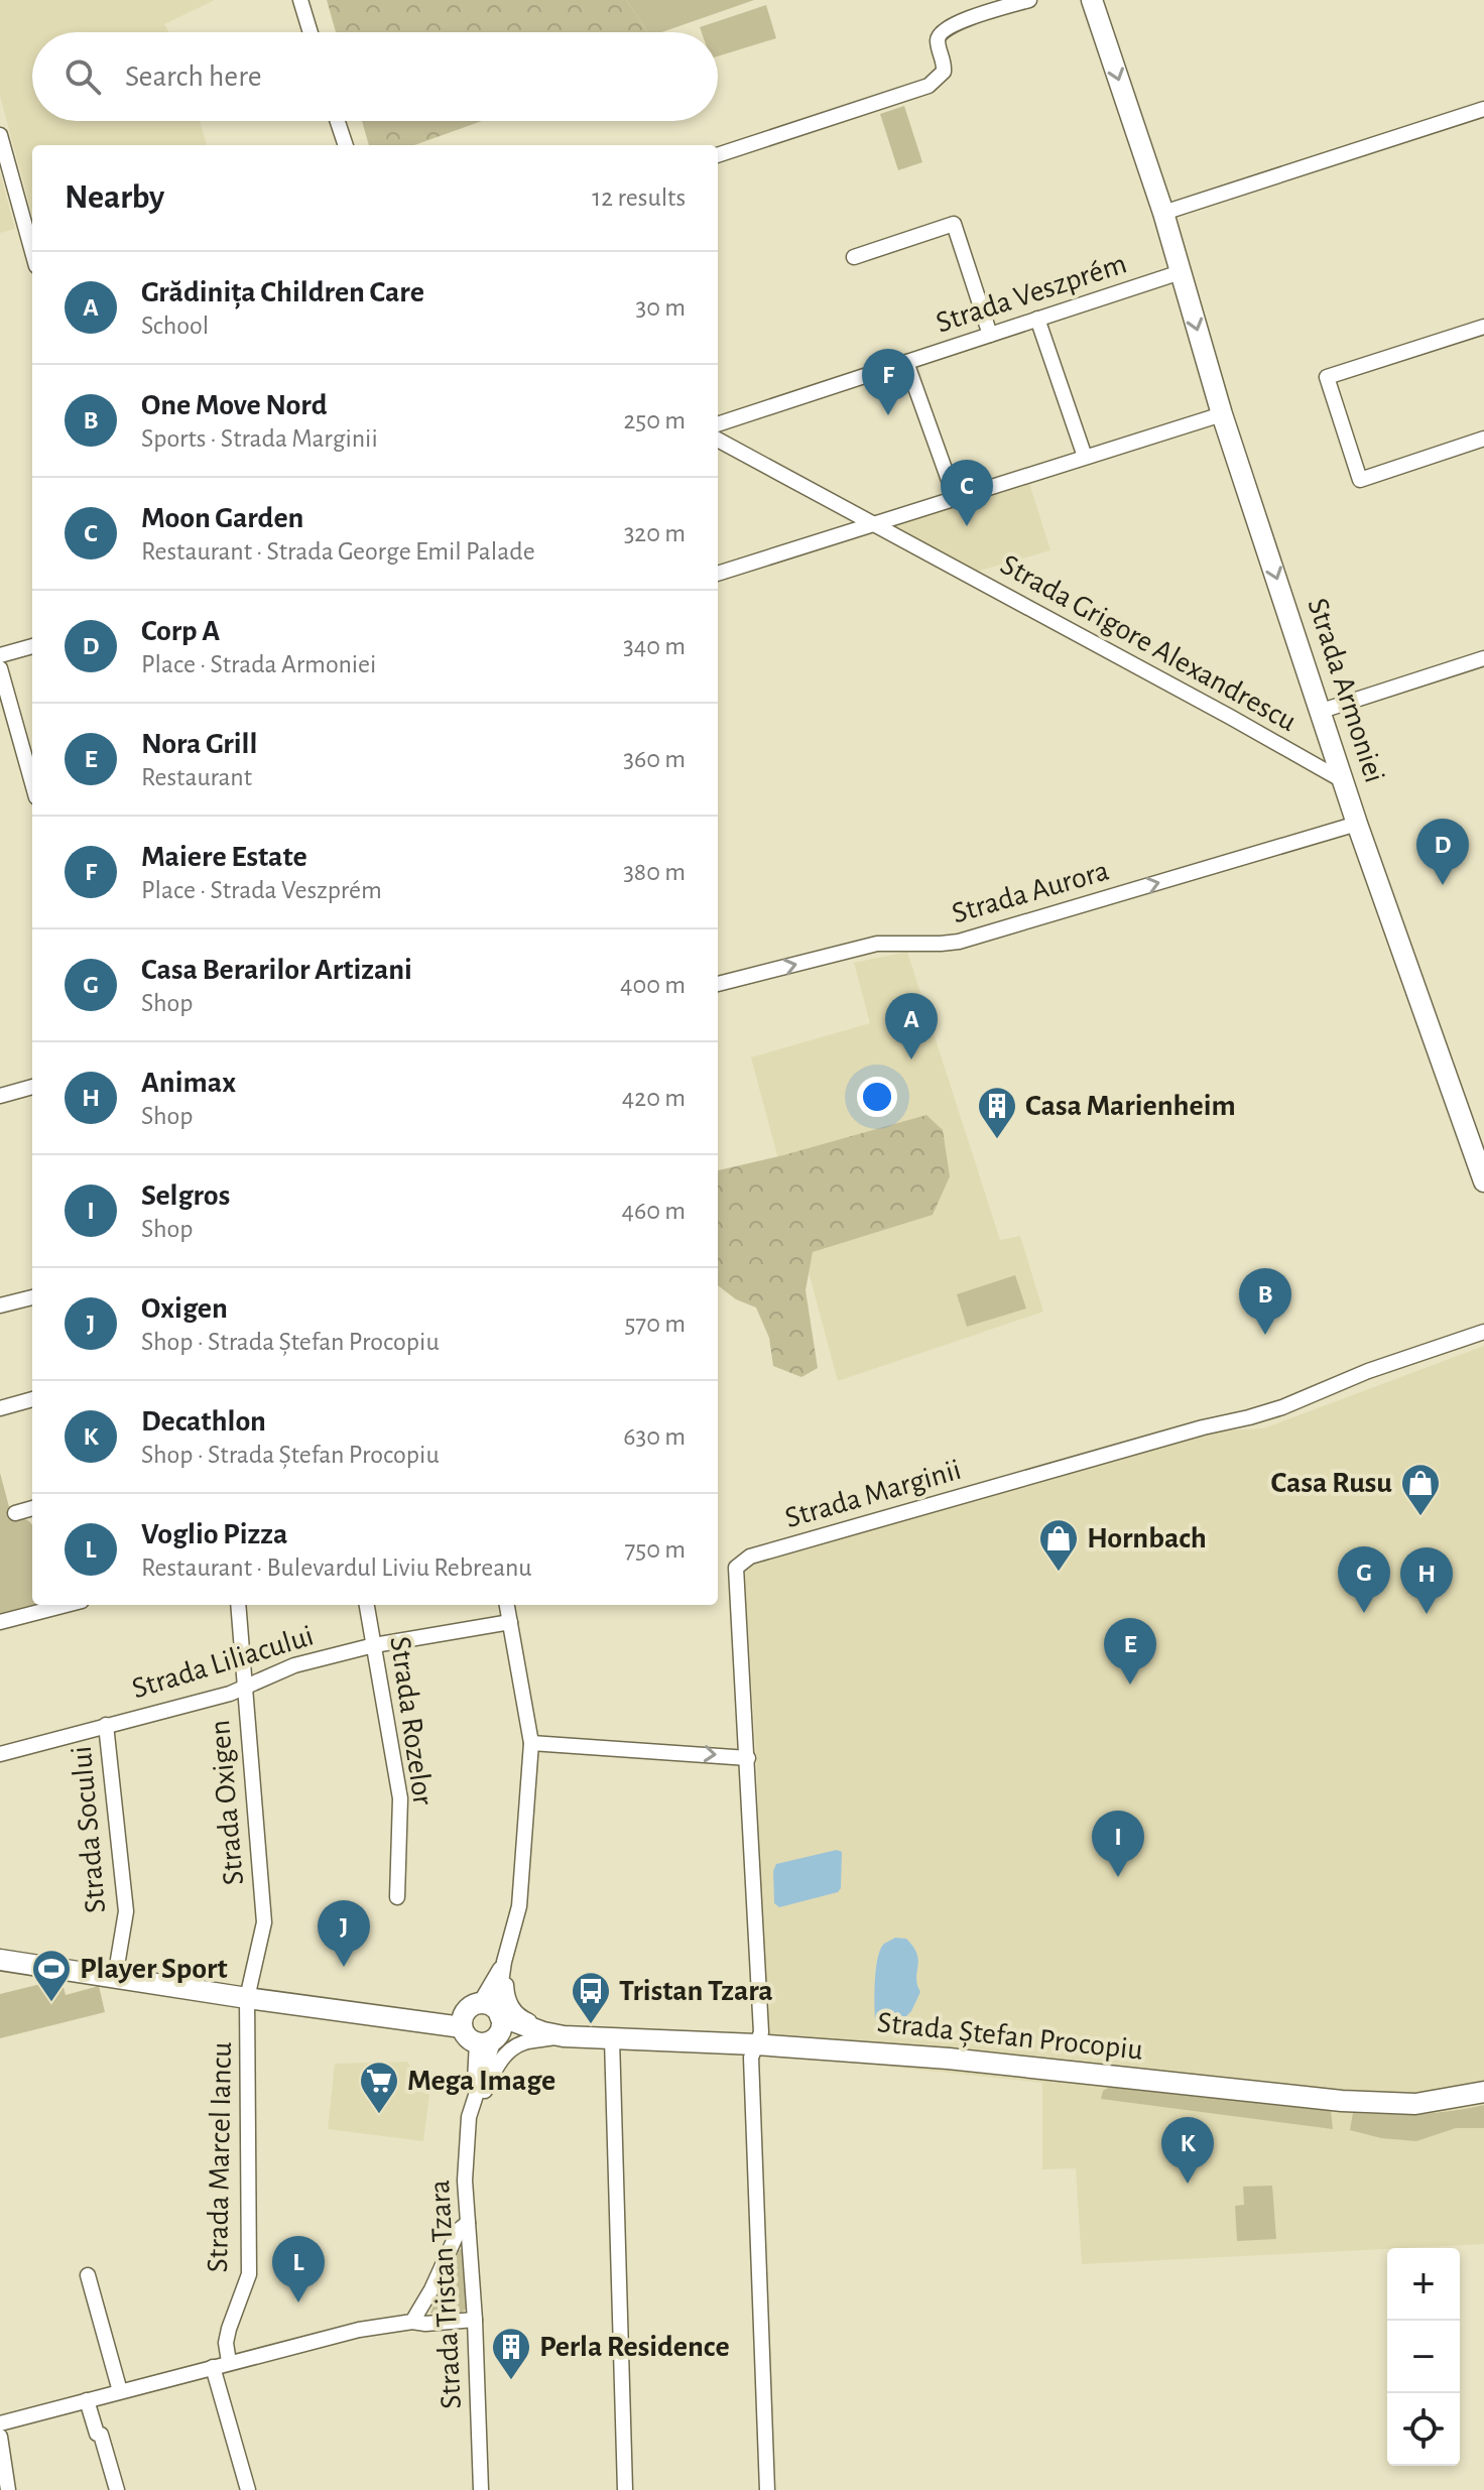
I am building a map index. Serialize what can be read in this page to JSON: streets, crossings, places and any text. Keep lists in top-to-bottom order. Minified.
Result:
{"streets":{"street":["Strada Veszprém","Strada Grigore Alexandrescu","Strada Armoniei","Strada Aurora","Strada Marginii","Strada Liliacului","Strada Rozelor","Strada Oxigen","Strada Socului","Strada Ștefan Procopiu","Strada Marcel Iancu","Strada Tristan Tzara"]},"crossings":[["Strada Veszprém","Strada Armoniei"],["Strada Grigore Alexandrescu","Strada Armoniei"],["Strada Armoniei","Strada Aurora"],["Strada Marginii","Strada Ștefan Procopiu"],["Strada Liliacului","Strada Rozelor"],["Strada Liliacului","Strada Oxigen"],["Strada Liliacului","Strada Socului"],["Strada Liliacului","Strada Tristan Tzara"],["Strada Oxigen","Strada Marcel Iancu"],["Strada Ștefan Procopiu","Strada Tristan Tzara"]],"one_way":["Strada Armoniei","Strada Aurora"],"places":{"building":["Casa Marienheim","Perla Residence"],"shop":["Casa Rusu","Hornbach"],"sports":["Player Sport"],"bus stop":["Tristan Tzara"],"supermarket":["Mega Image"]},"page":{"search":"Search here","heading":["Nearby","12 results"],"list":[{"mark":"A","name":"Grădinița Children Care","note":"School","value":"30 m"},{"mark":"B","name":"One Move Nord","note":"Sports · Strada Marginii","value":"250 m"},{"mark":"C","name":"Moon Garden","note":"Restaurant · Strada George Emil Palade","value":"320 m"},{"mark":"D","name":"Corp A","note":"Place · Strada Armoniei","value":"340 m"},{"mark":"E","name":"Nora Grill","note":"Restaurant","value":"360 m"},{"mark":"F","name":"Maiere Estate","note":"Place · Strada Veszprém","value":"380 m"},{"mark":"G","name":"Casa Berarilor Artizani","note":"Shop","value":"400 m"},{"mark":"H","name":"Animax","note":"Shop","value":"420 m"},{"mark":"I","name":"Selgros","note":"Shop","value":"460 m"},{"mark":"J","name":"Oxigen","note":"Shop · Strada Ștefan Procopiu","value":"570 m"},{"mark":"K","name":"Decathlon","note":"Shop · Strada Ștefan Procopiu","value":"630 m"},{"mark":"L","name":"Voglio Pizza","note":"Restaurant · Bulevardul Liviu Rebreanu","value":"750 m"}],"pins":["F","C","D","A","B","G","H","E","I","J","K","L"],"map_buttons":["+","−"]}}
